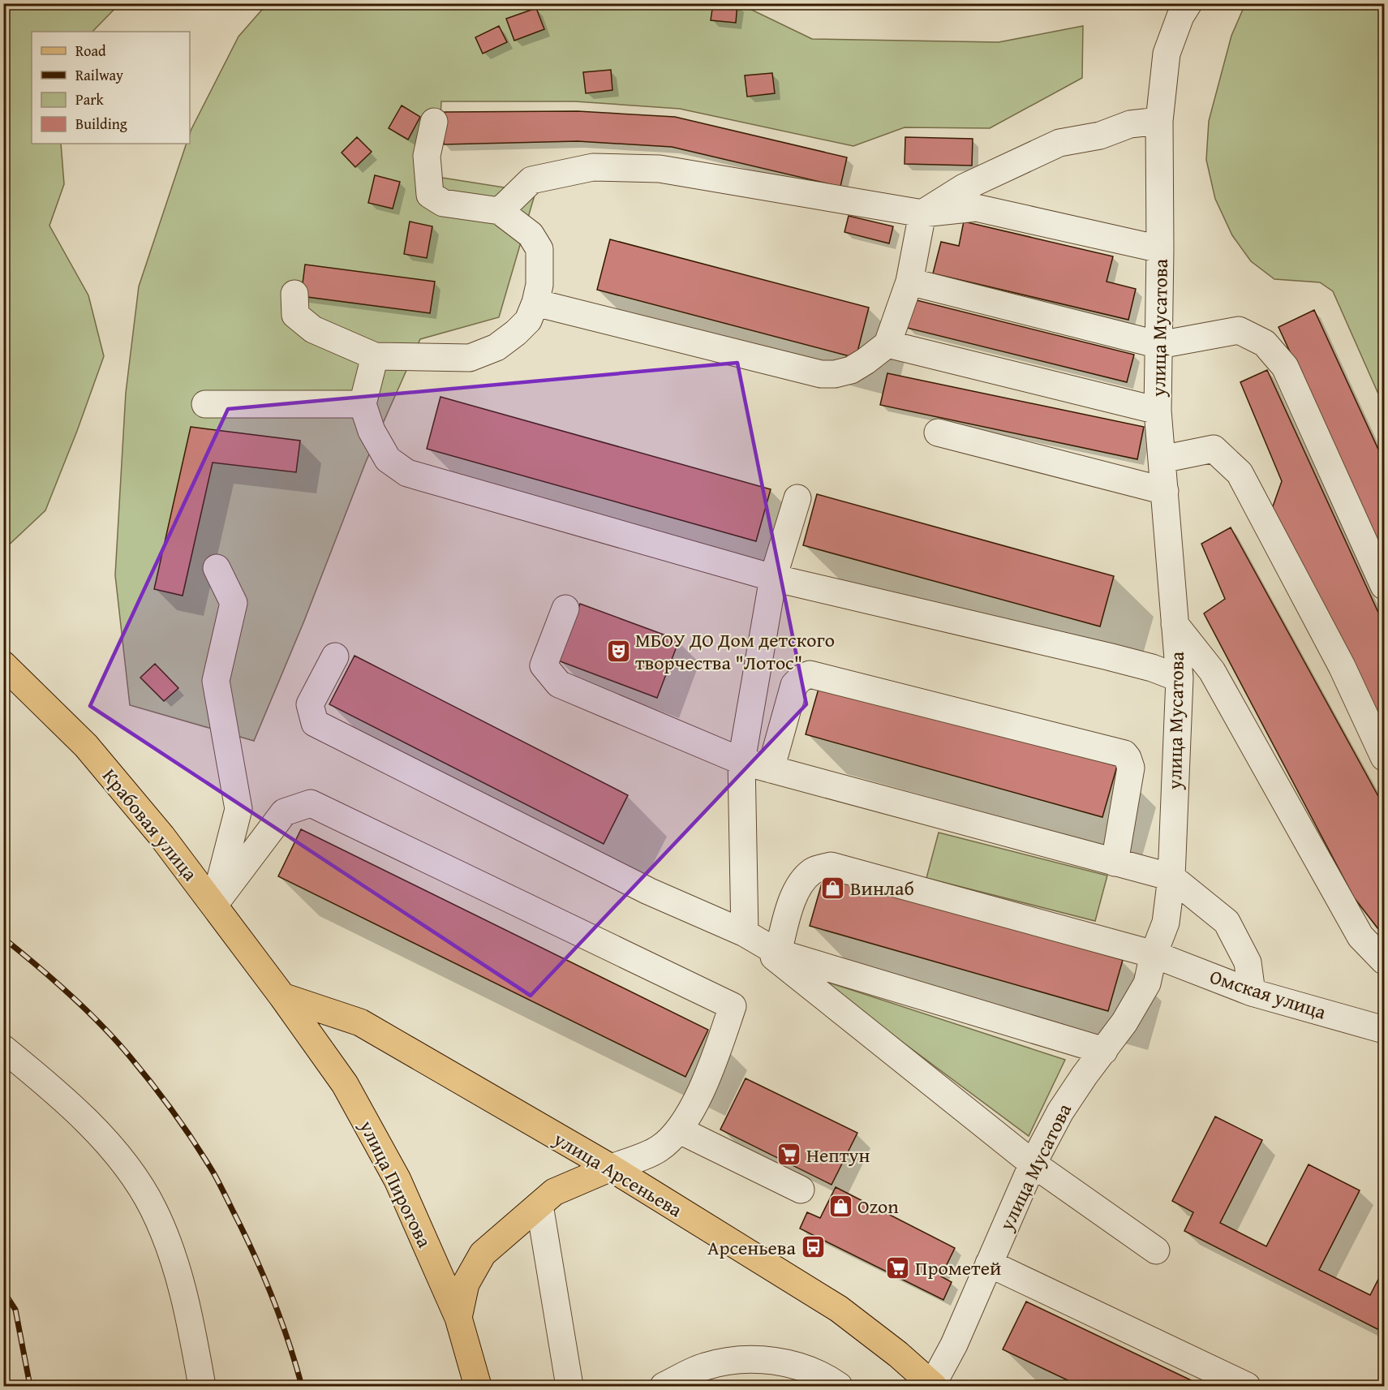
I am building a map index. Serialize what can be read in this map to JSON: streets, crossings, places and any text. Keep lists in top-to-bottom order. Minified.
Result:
{"streets":{"main road":["Крабовая улица","улица Арсеньева","улица Пирогова"],"street":["улица Мусатова","Омская улица"]},"crossings":[["улица Мусатова","Омская улица"],["улица Мусатова","улица Арсеньева"],["Крабовая улица","улица Арсеньева"],["Крабовая улица","улица Пирогова"],["улица Арсеньева","улица Пирогова"]],"places":{"theatre":["МБОУ ДО Дом детского творчества \"Лотос\""],"shop":["Винлаб","Ozon"],"supermarket":["Нептун","Прометей"],"bus stop":["Арсеньева"]},"legend":["Road","Railway","Park","Building"]}
